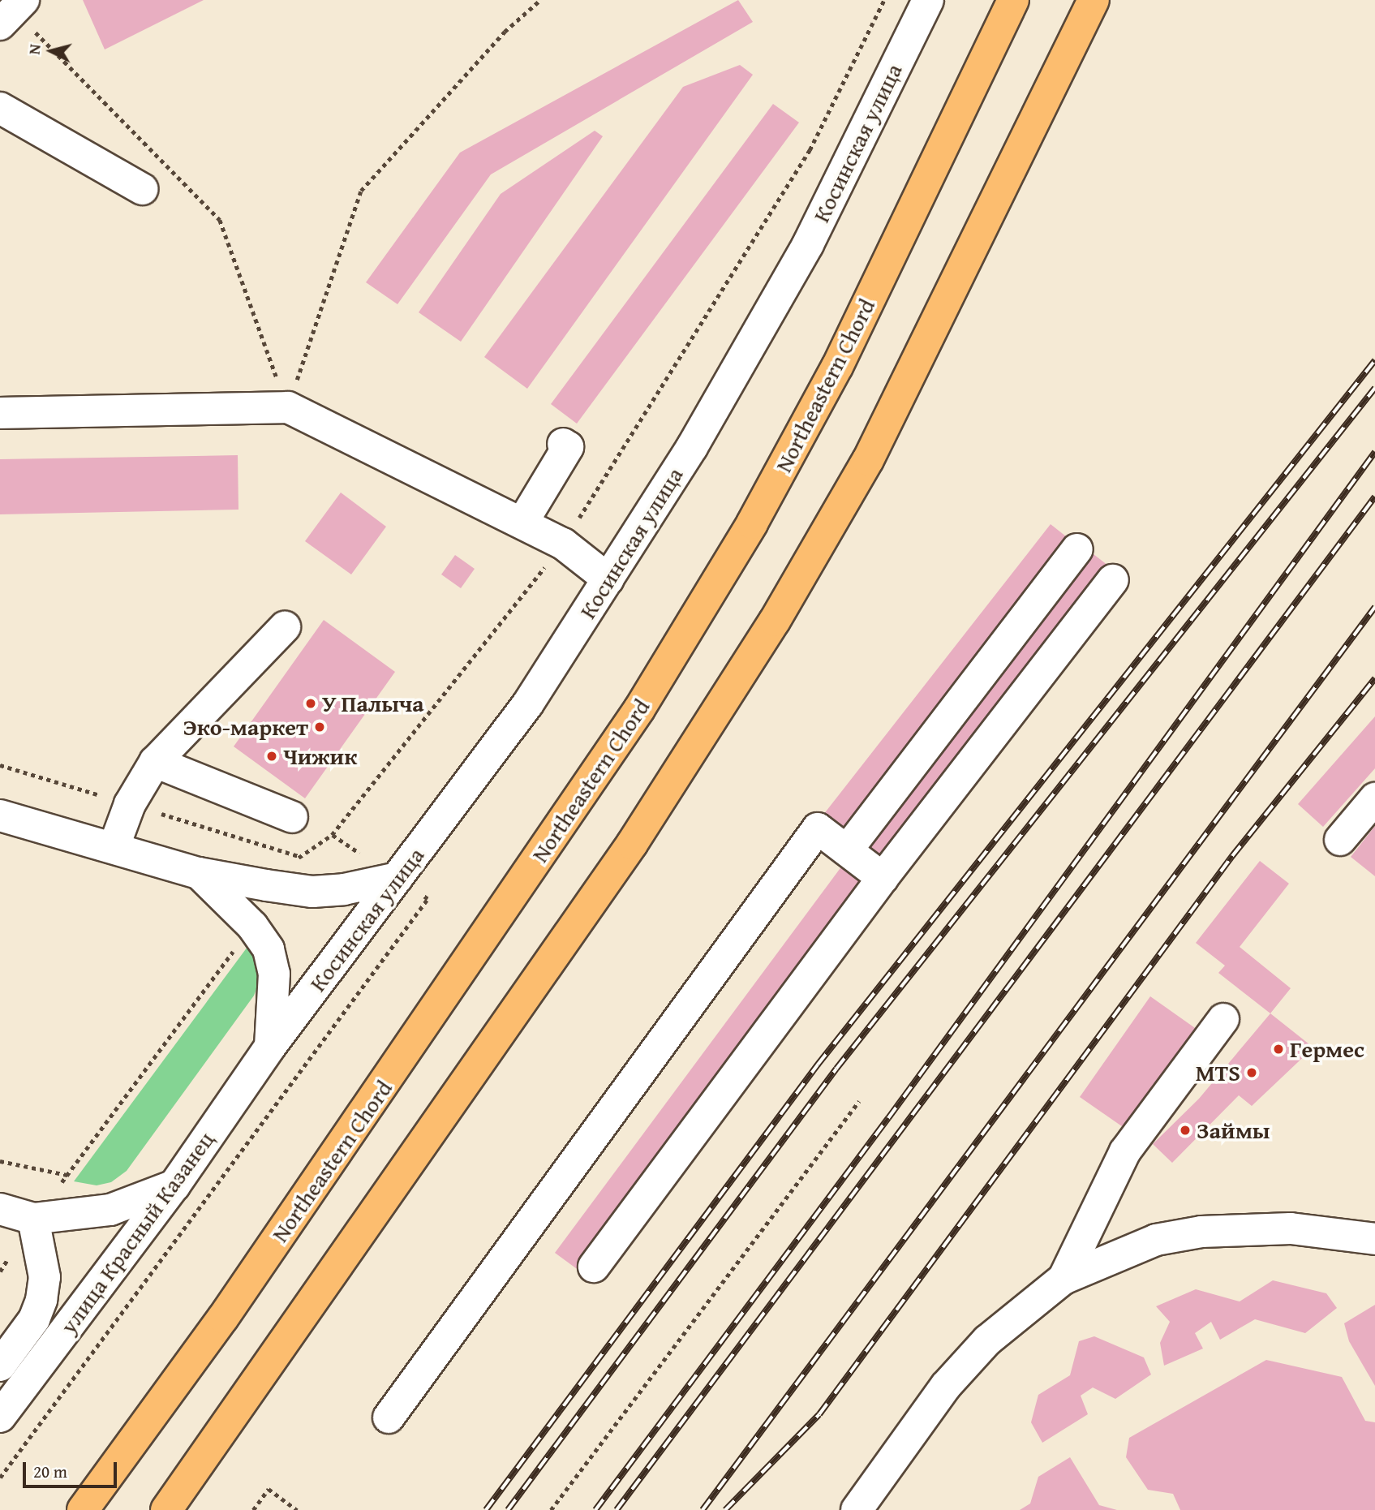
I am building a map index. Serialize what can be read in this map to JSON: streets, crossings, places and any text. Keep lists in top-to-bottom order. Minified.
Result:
{"streets":{"main road":["Northeastern Chord"],"street":["Косинская улица","улица Красный Казанец"]},"crossings":[["Косинская улица","улица Красный Казанец"]],"places":["У Палыча","Эко-маркет","Чижик","Гермес","MTS","Займы"],"scale_bar":"20 m","north":"left"}
